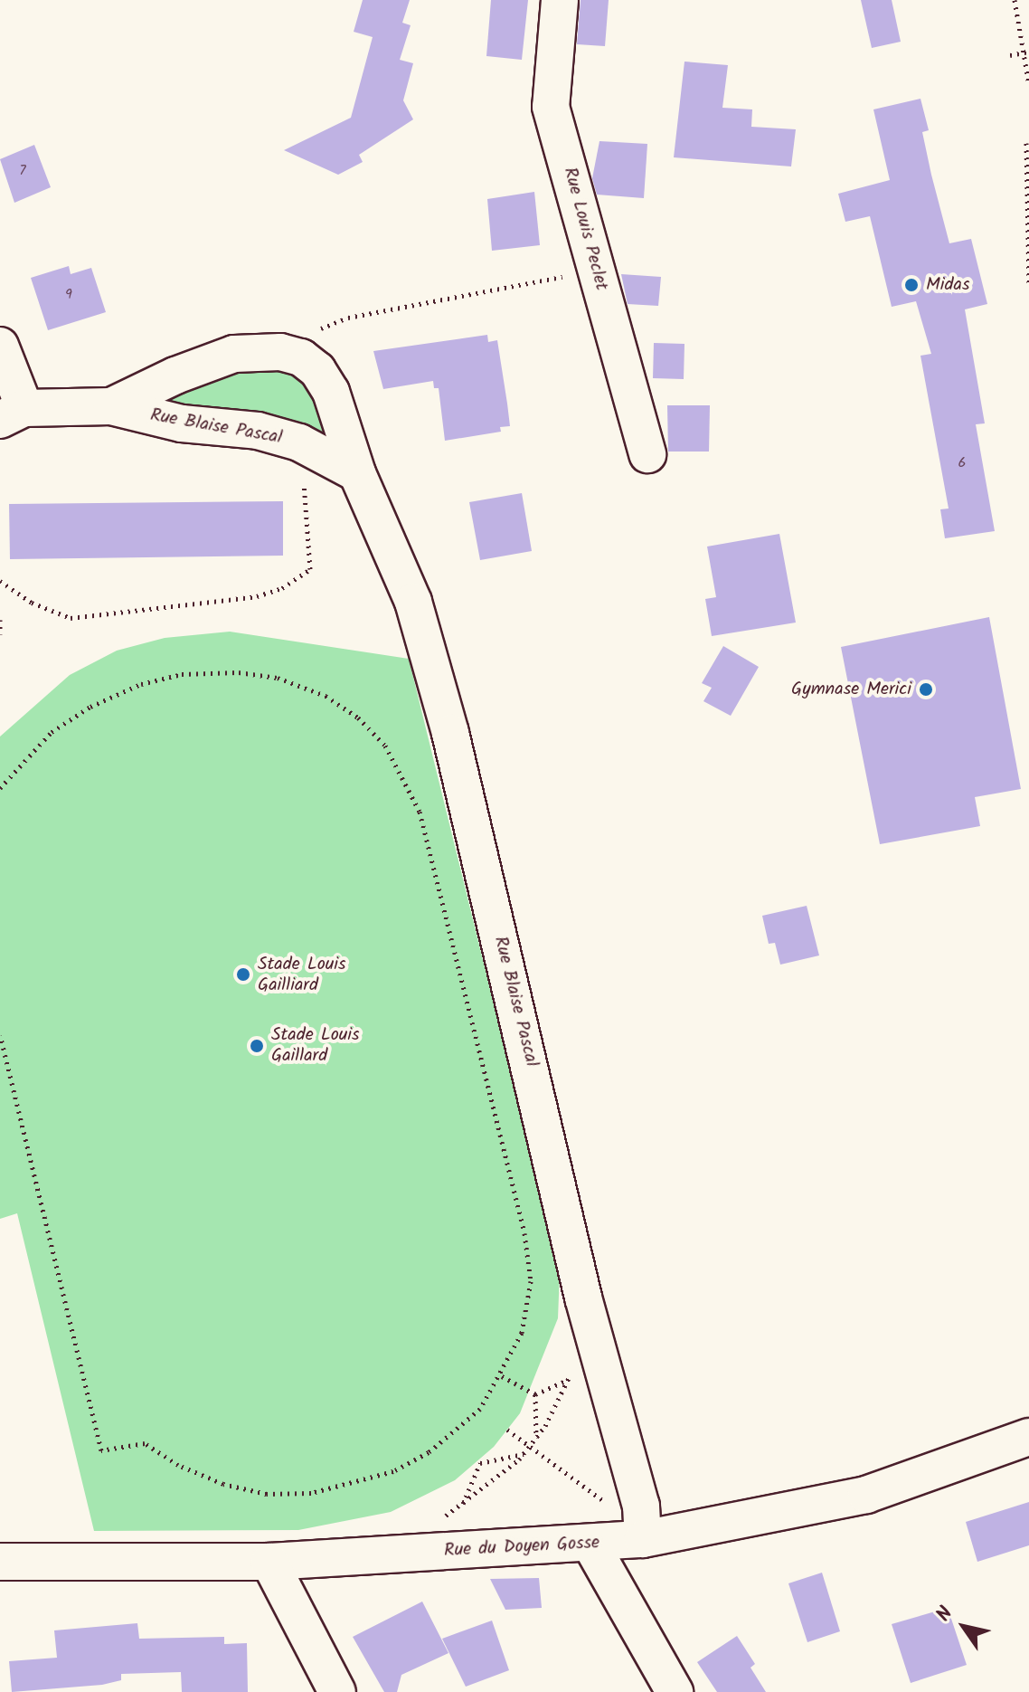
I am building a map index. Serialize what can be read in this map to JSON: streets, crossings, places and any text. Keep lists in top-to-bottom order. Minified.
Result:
{"streets":{"street":["Rue Louis Peclet","Rue Blaise Pascal","Rue du Doyen Gosse"]},"crossings":[["Rue Blaise Pascal","Rue du Doyen Gosse"]],"places":["Midas","Gymnase Merici","Stade Louis Gailliard","Stade Louis Gaillard"],"house_numbers":["7","9","6"],"north":"top left"}
